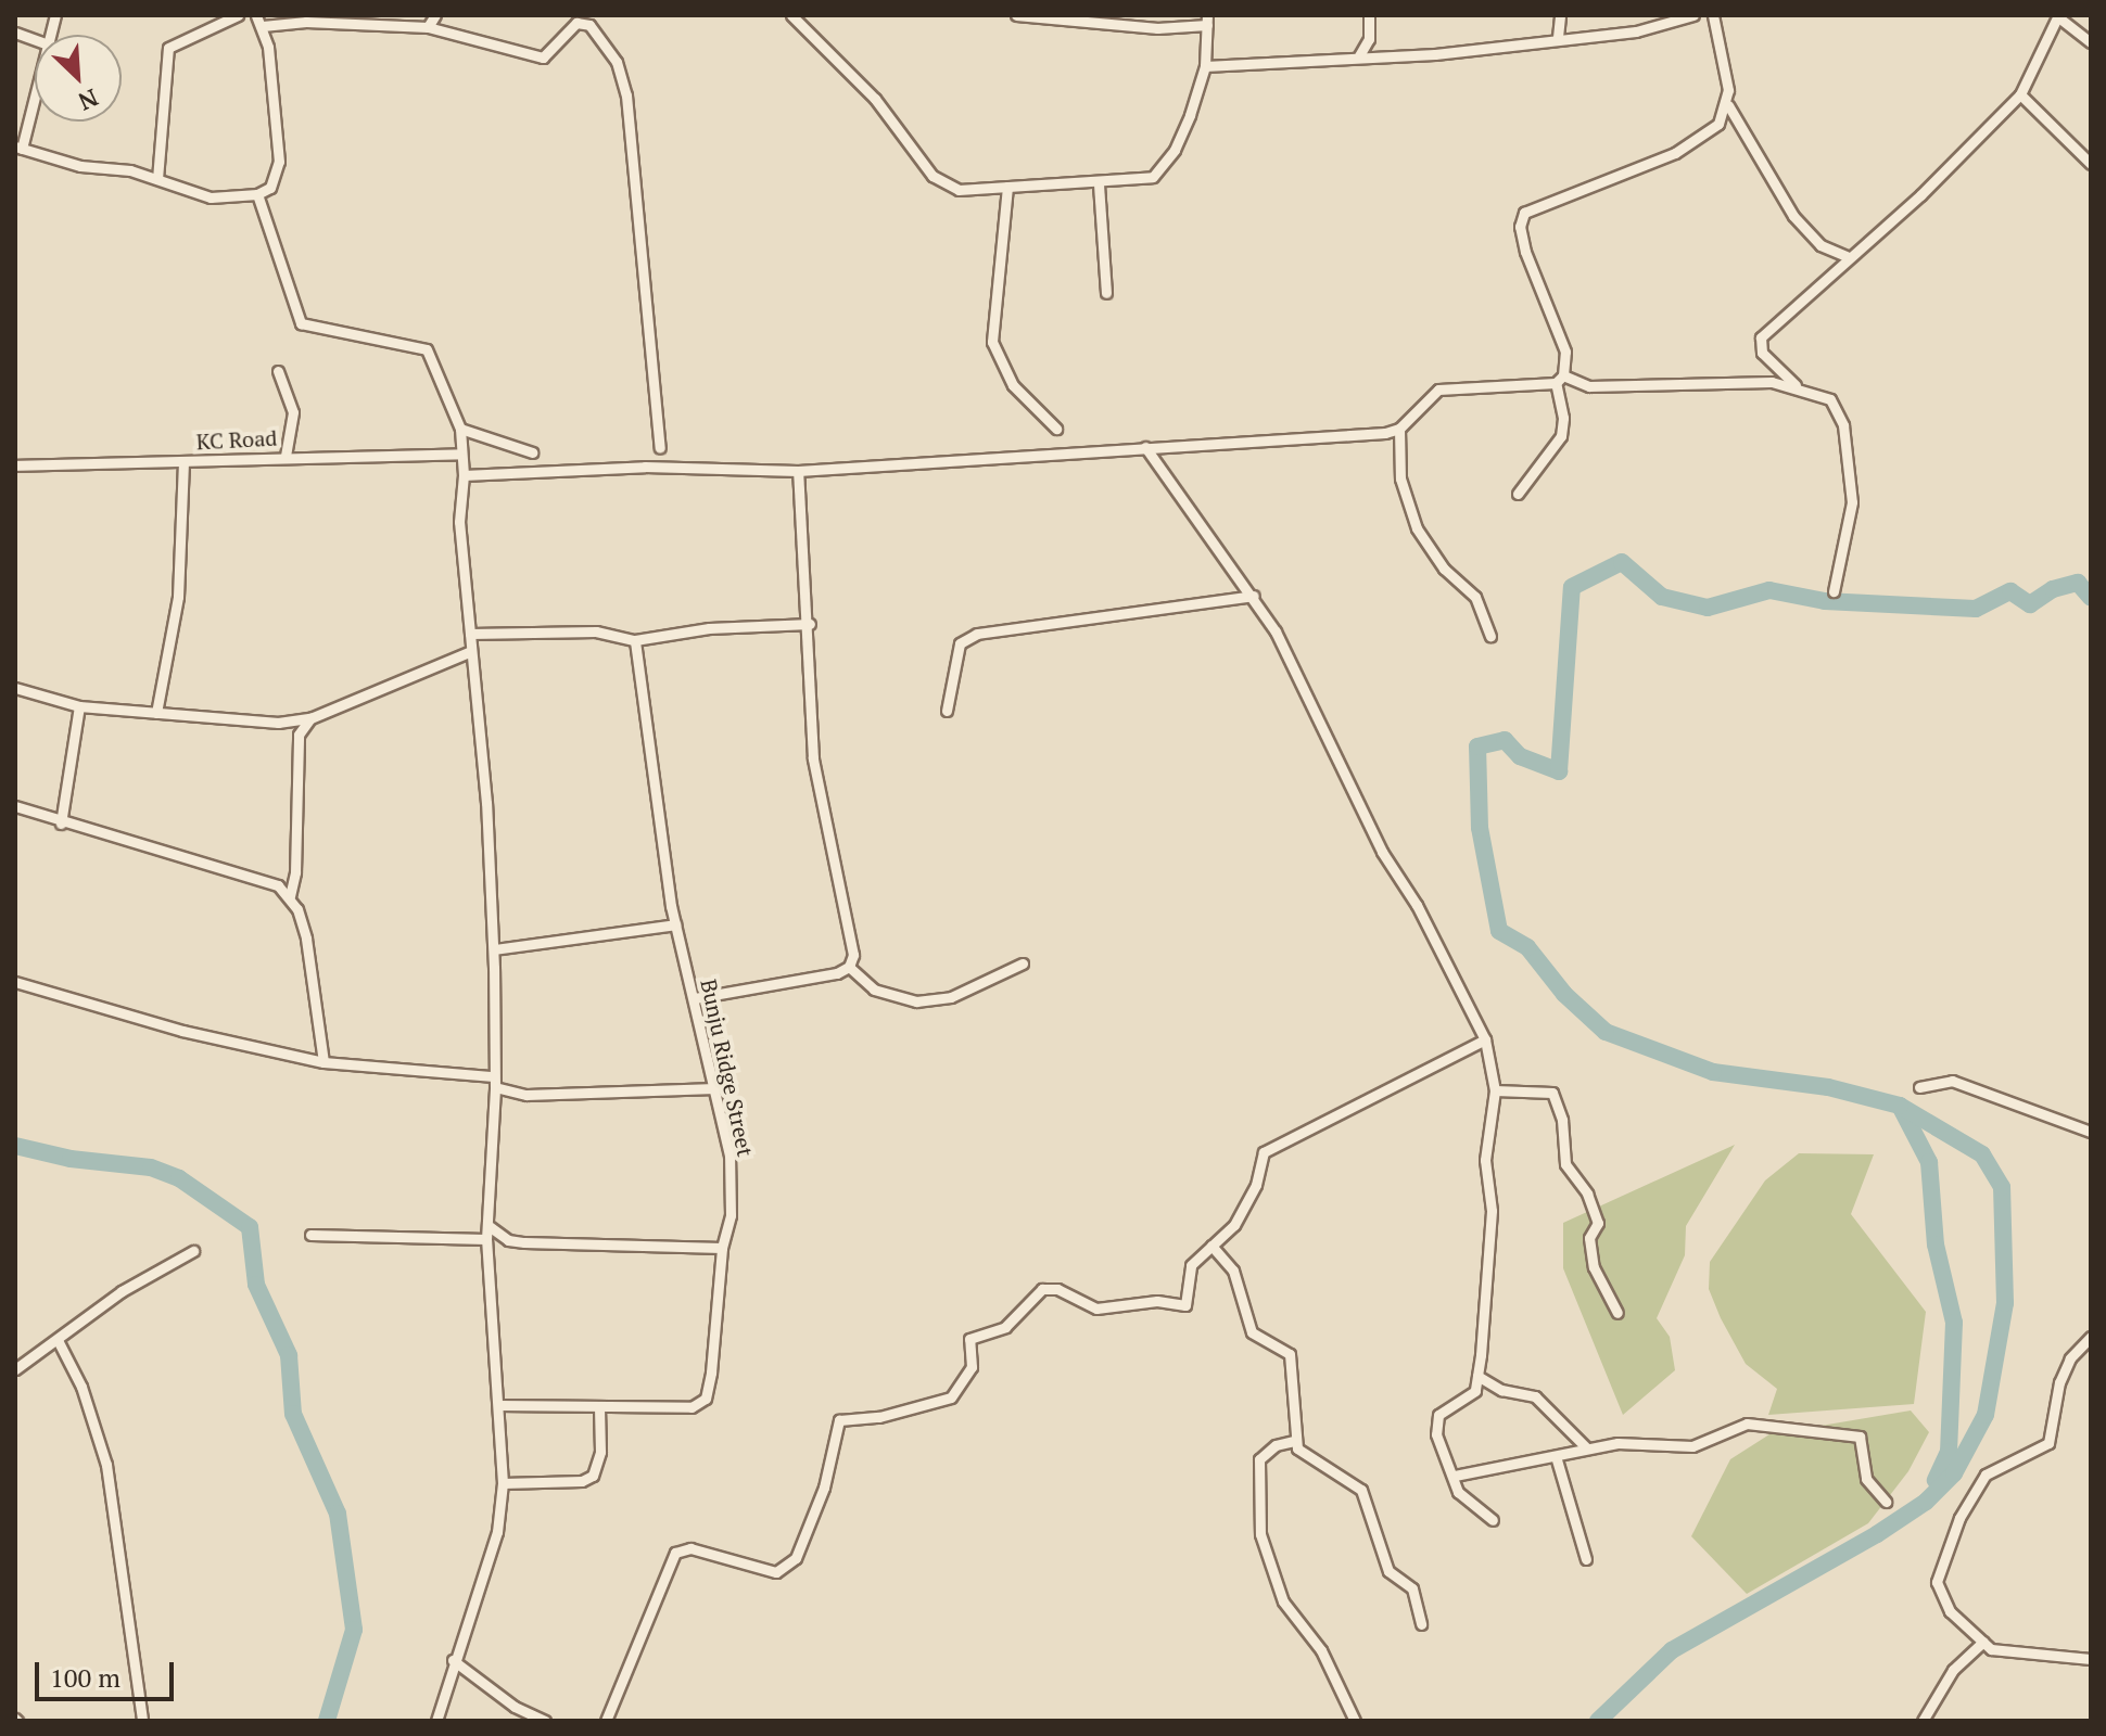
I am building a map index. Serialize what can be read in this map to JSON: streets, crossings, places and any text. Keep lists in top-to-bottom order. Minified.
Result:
{"streets":{"street":["KC Road","Bunju Ridge Street"]},"scale_bar":"100 m","north":"bottom right"}
